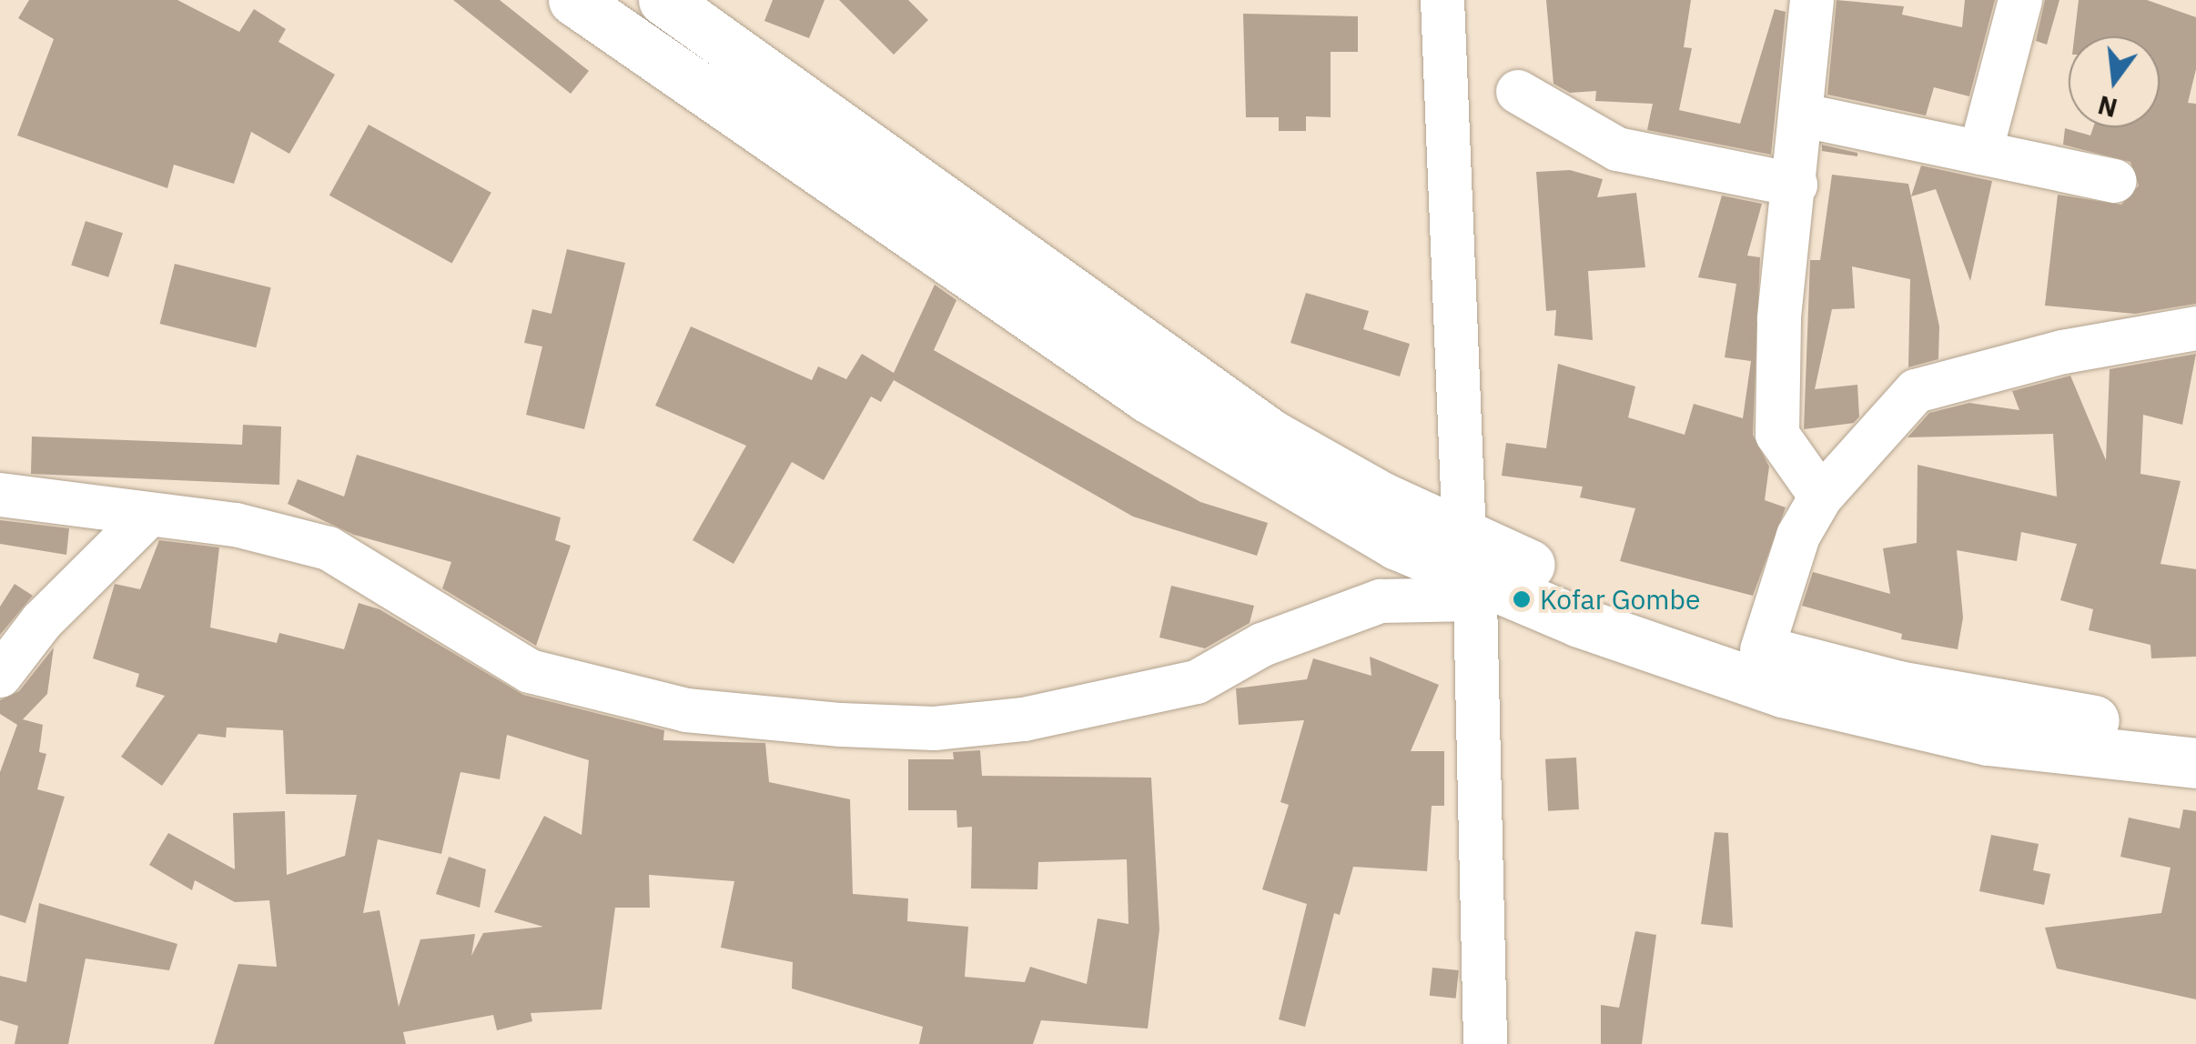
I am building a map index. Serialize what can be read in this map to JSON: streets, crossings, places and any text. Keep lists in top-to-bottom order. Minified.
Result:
{"places":["Kofar Gombe"],"north":"bottom"}
